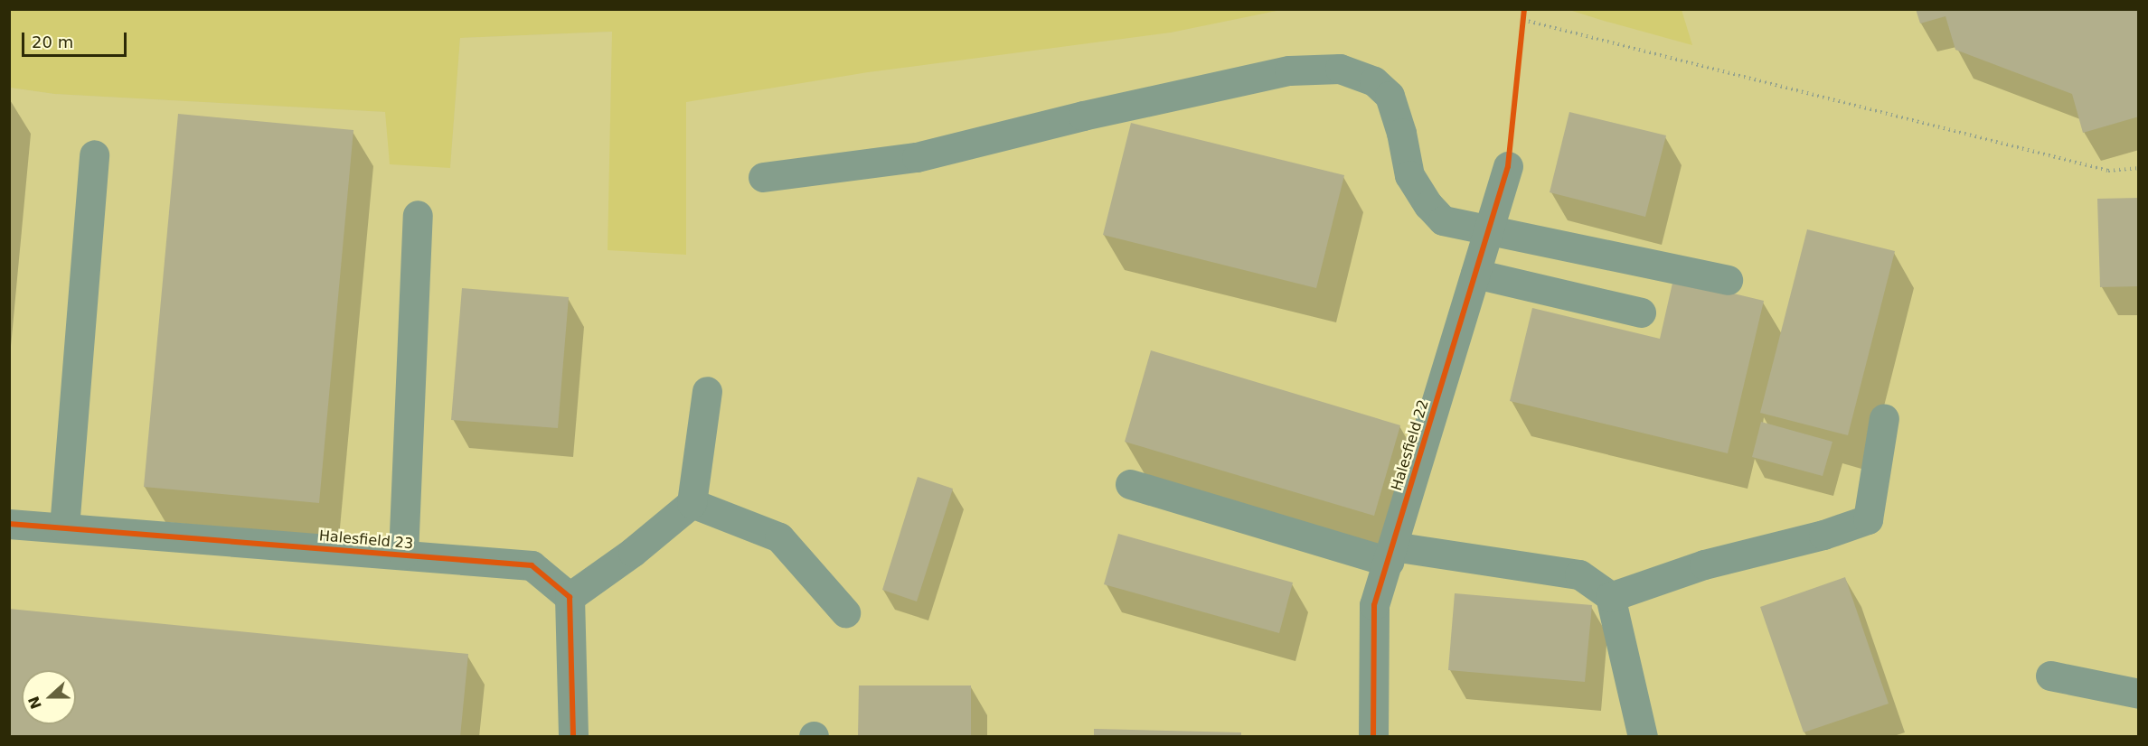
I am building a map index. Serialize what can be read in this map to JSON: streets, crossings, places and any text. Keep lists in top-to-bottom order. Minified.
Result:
{"streets":{"street":["Halesfield 22","Halesfield 23"]},"scale_bar":"20 m","north":"left"}
